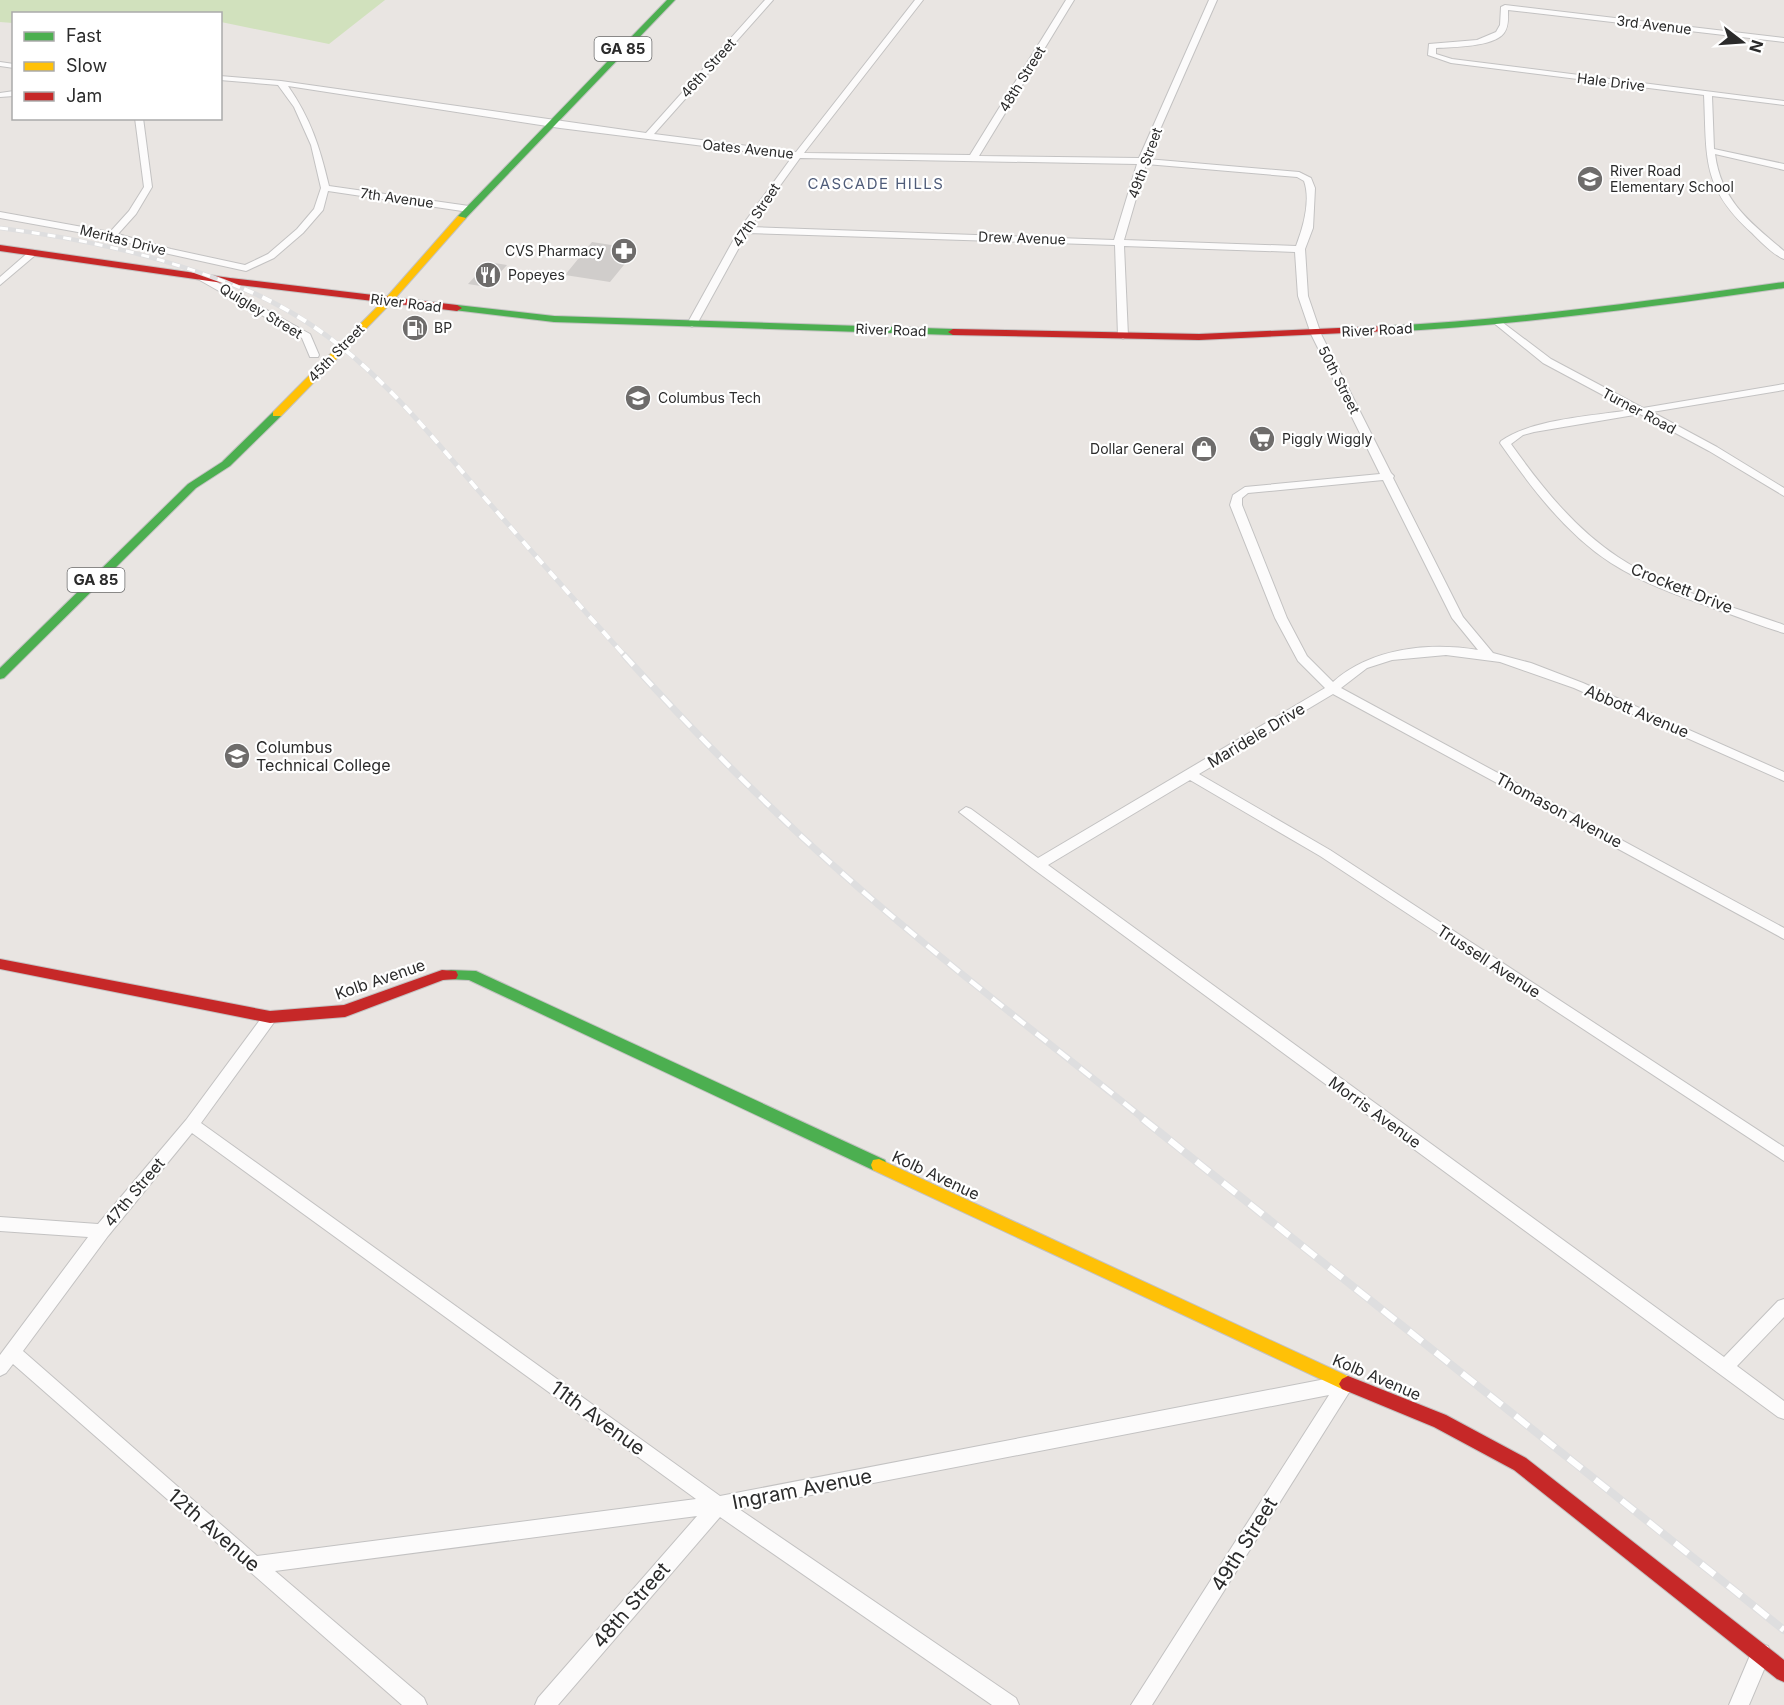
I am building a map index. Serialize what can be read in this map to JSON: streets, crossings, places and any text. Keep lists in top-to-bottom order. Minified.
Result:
{"streets":{"main road":["GA 85","River Road","45th Street","Kolb Avenue"],"street":["3rd Avenue","46th Street","48th Street","Hale Drive","Oates Avenue","49th Street","7th Avenue","47th Street","Drew Avenue","Meritas Drive","Quigley Street","50th Street","Turner Road","Crockett Drive","Abbott Avenue","Maridele Drive","Thomason Avenue","Trussell Avenue","Morris Avenue","11th Avenue","Ingram Avenue","12th Avenue"]},"crossings":[["3rd Avenue","Hale Drive"],["46th Street","Oates Avenue"],["48th Street","Oates Avenue"],["48th Street","11th Avenue"],["48th Street","Ingram Avenue"],["Oates Avenue","49th Street"],["Oates Avenue","47th Street"],["Oates Avenue","45th Street"],["Oates Avenue","50th Street"],["49th Street","Drew Avenue"],["49th Street","River Road"],["49th Street","Kolb Avenue"],["49th Street","Ingram Avenue"],["7th Avenue","Meritas Drive"],["7th Avenue","45th Street"],["47th Street","Drew Avenue"],["47th Street","River Road"],["47th Street","Kolb Avenue"],["47th Street","11th Avenue"],["47th Street","12th Avenue"],["Drew Avenue","50th Street"],["River Road","Quigley Street"],["River Road","45th Street"],["River Road","50th Street"],["River Road","Turner Road"],["Quigley Street","45th Street"],["50th Street","Abbott Avenue"],["50th Street","Maridele Drive"],["Turner Road","Crockett Drive"],["Abbott Avenue","Maridele Drive"],["Maridele Drive","Thomason Avenue"],["Maridele Drive","Trussell Avenue"],["Maridele Drive","Morris Avenue"],["Kolb Avenue","Ingram Avenue"],["11th Avenue","Ingram Avenue"],["Ingram Avenue","12th Avenue"]],"districts":["CASCADE HILLS"],"places":{"school or university":["River Road Elementary School","Columbus Tech","Columbus Technical College"],"pharmacy":["CVS Pharmacy"],"restaurant":["Popeyes"],"fuel station":["BP"],"supermarket":["Piggly Wiggly"],"shop":["Dollar General"]},"legend":["Fast","Slow","Jam"],"north":"right"}
